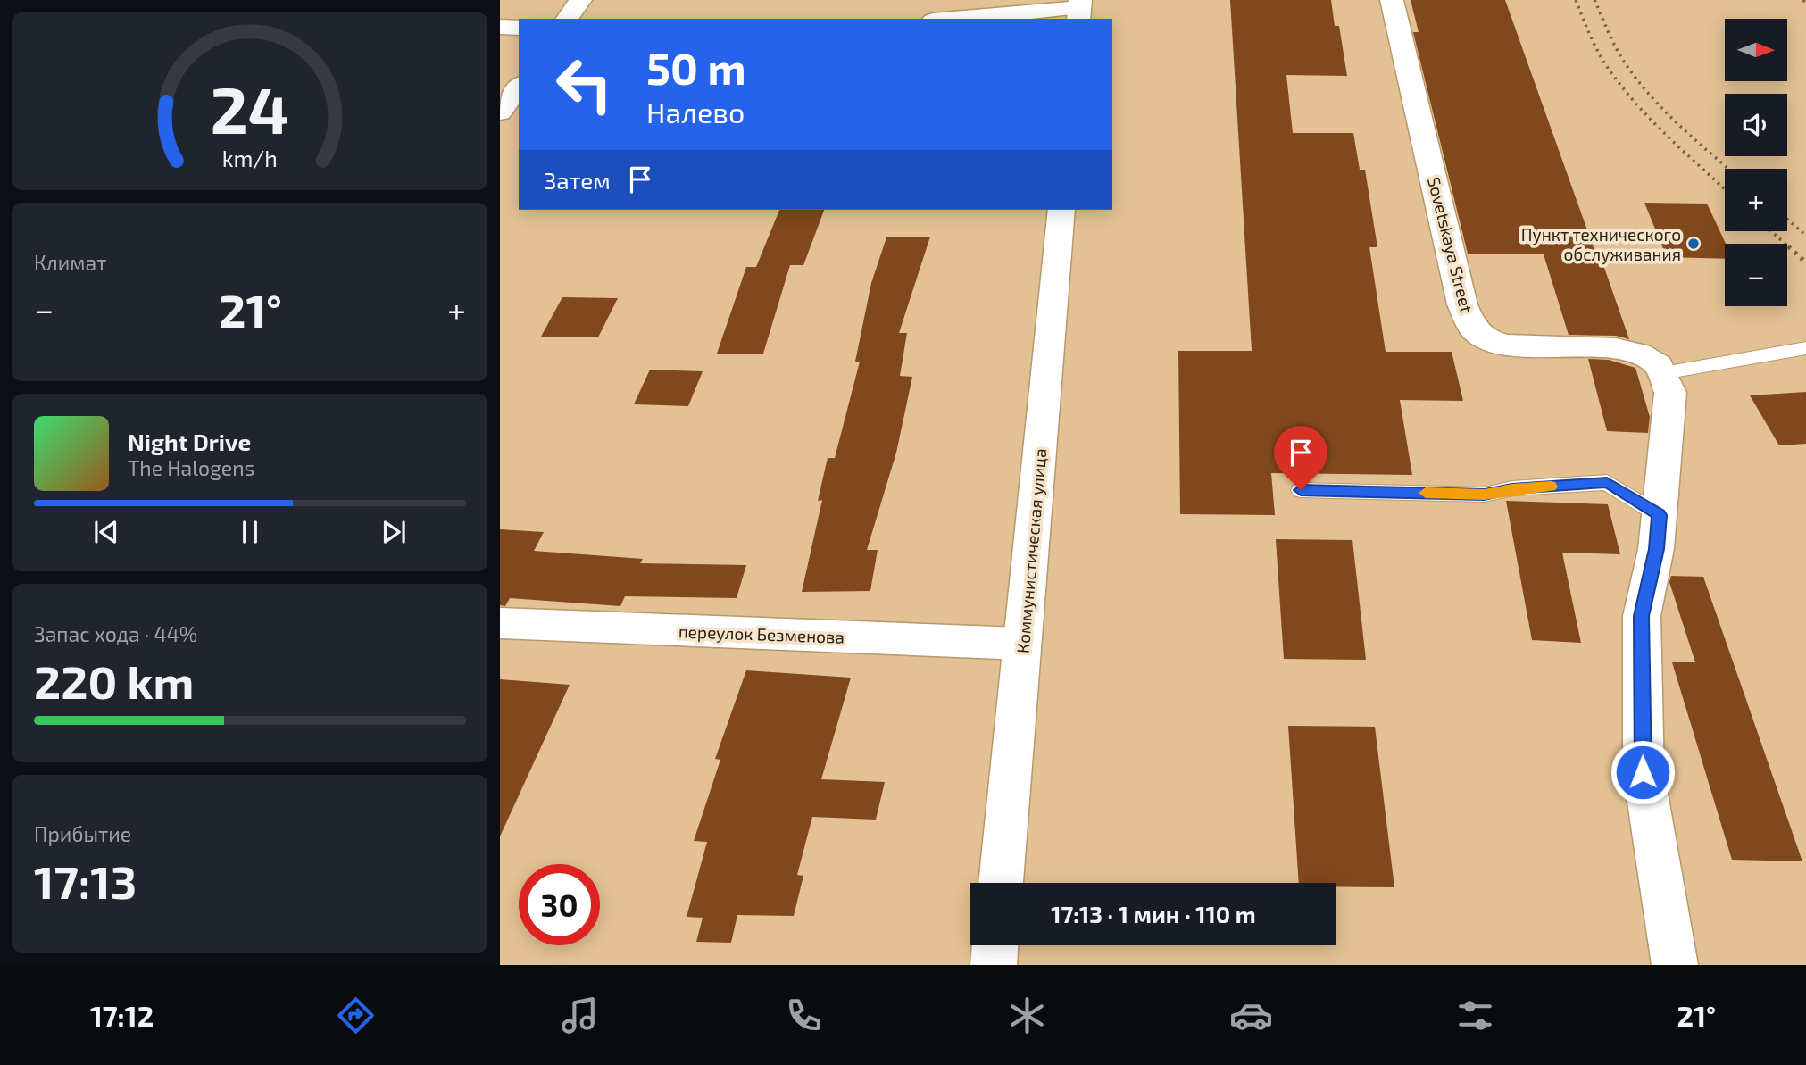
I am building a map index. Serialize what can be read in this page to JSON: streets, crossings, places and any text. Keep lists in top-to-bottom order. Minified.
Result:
{"streets":{"street":["Sovetskaya Street","Коммунистическая улица","переулок Безменова"]},"crossings":[["Коммунистическая улица","переулок Безменова"]],"places":["Пункт технического обслуживания"],"north":"right","page":{"map_buttons":["+","−"],"turn":["50 m","Налево"],"then":"Затем","tile":["Климат",["Запас хода · 44%","220 km"],["Прибытие","17:13"]],"heat":["−","21°","+"],"song":["Night Drive","The Halogens"],"limit":"30","trip":"17:13 · 1 мин · 110 m","tabs":["17:12","21°"],"gauge":["24","km/h"]}}
